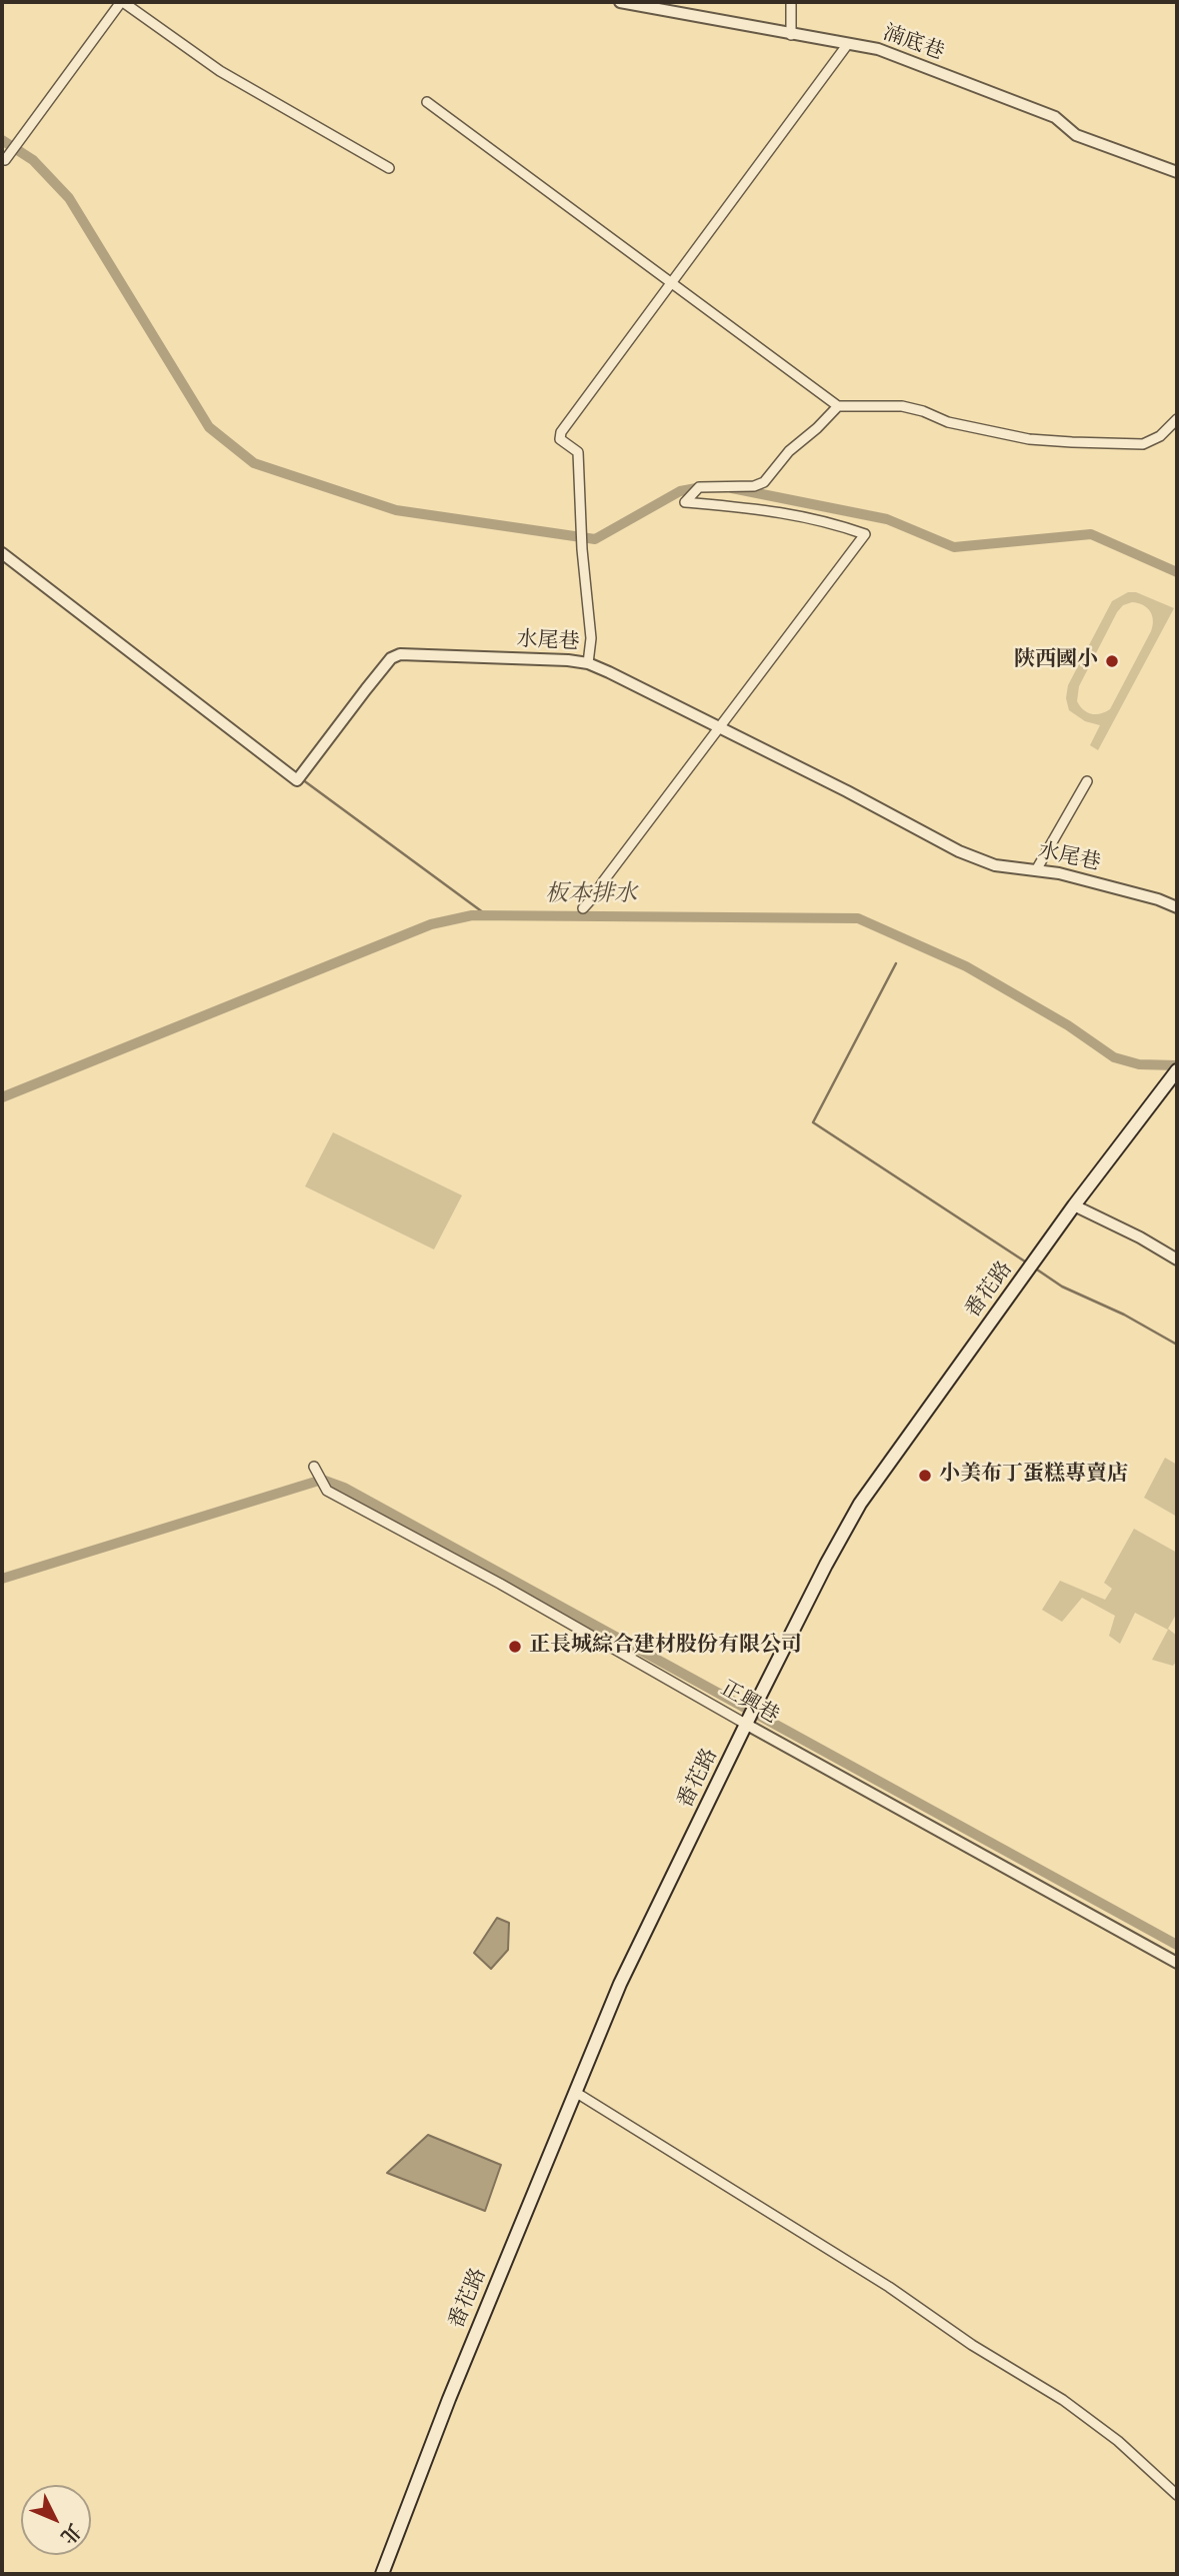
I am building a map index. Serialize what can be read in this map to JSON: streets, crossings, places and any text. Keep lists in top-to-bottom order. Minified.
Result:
{"streets":{"main road":["番花路"],"street":["湳底巷","水尾巷","正興巷"]},"crossings":[["番花路","正興巷"]],"water":["板本排水"],"places":["陝西國小","小美布丁蛋糕專賣店","正長城綜合建材股份有限公司"],"north":"bottom right"}
